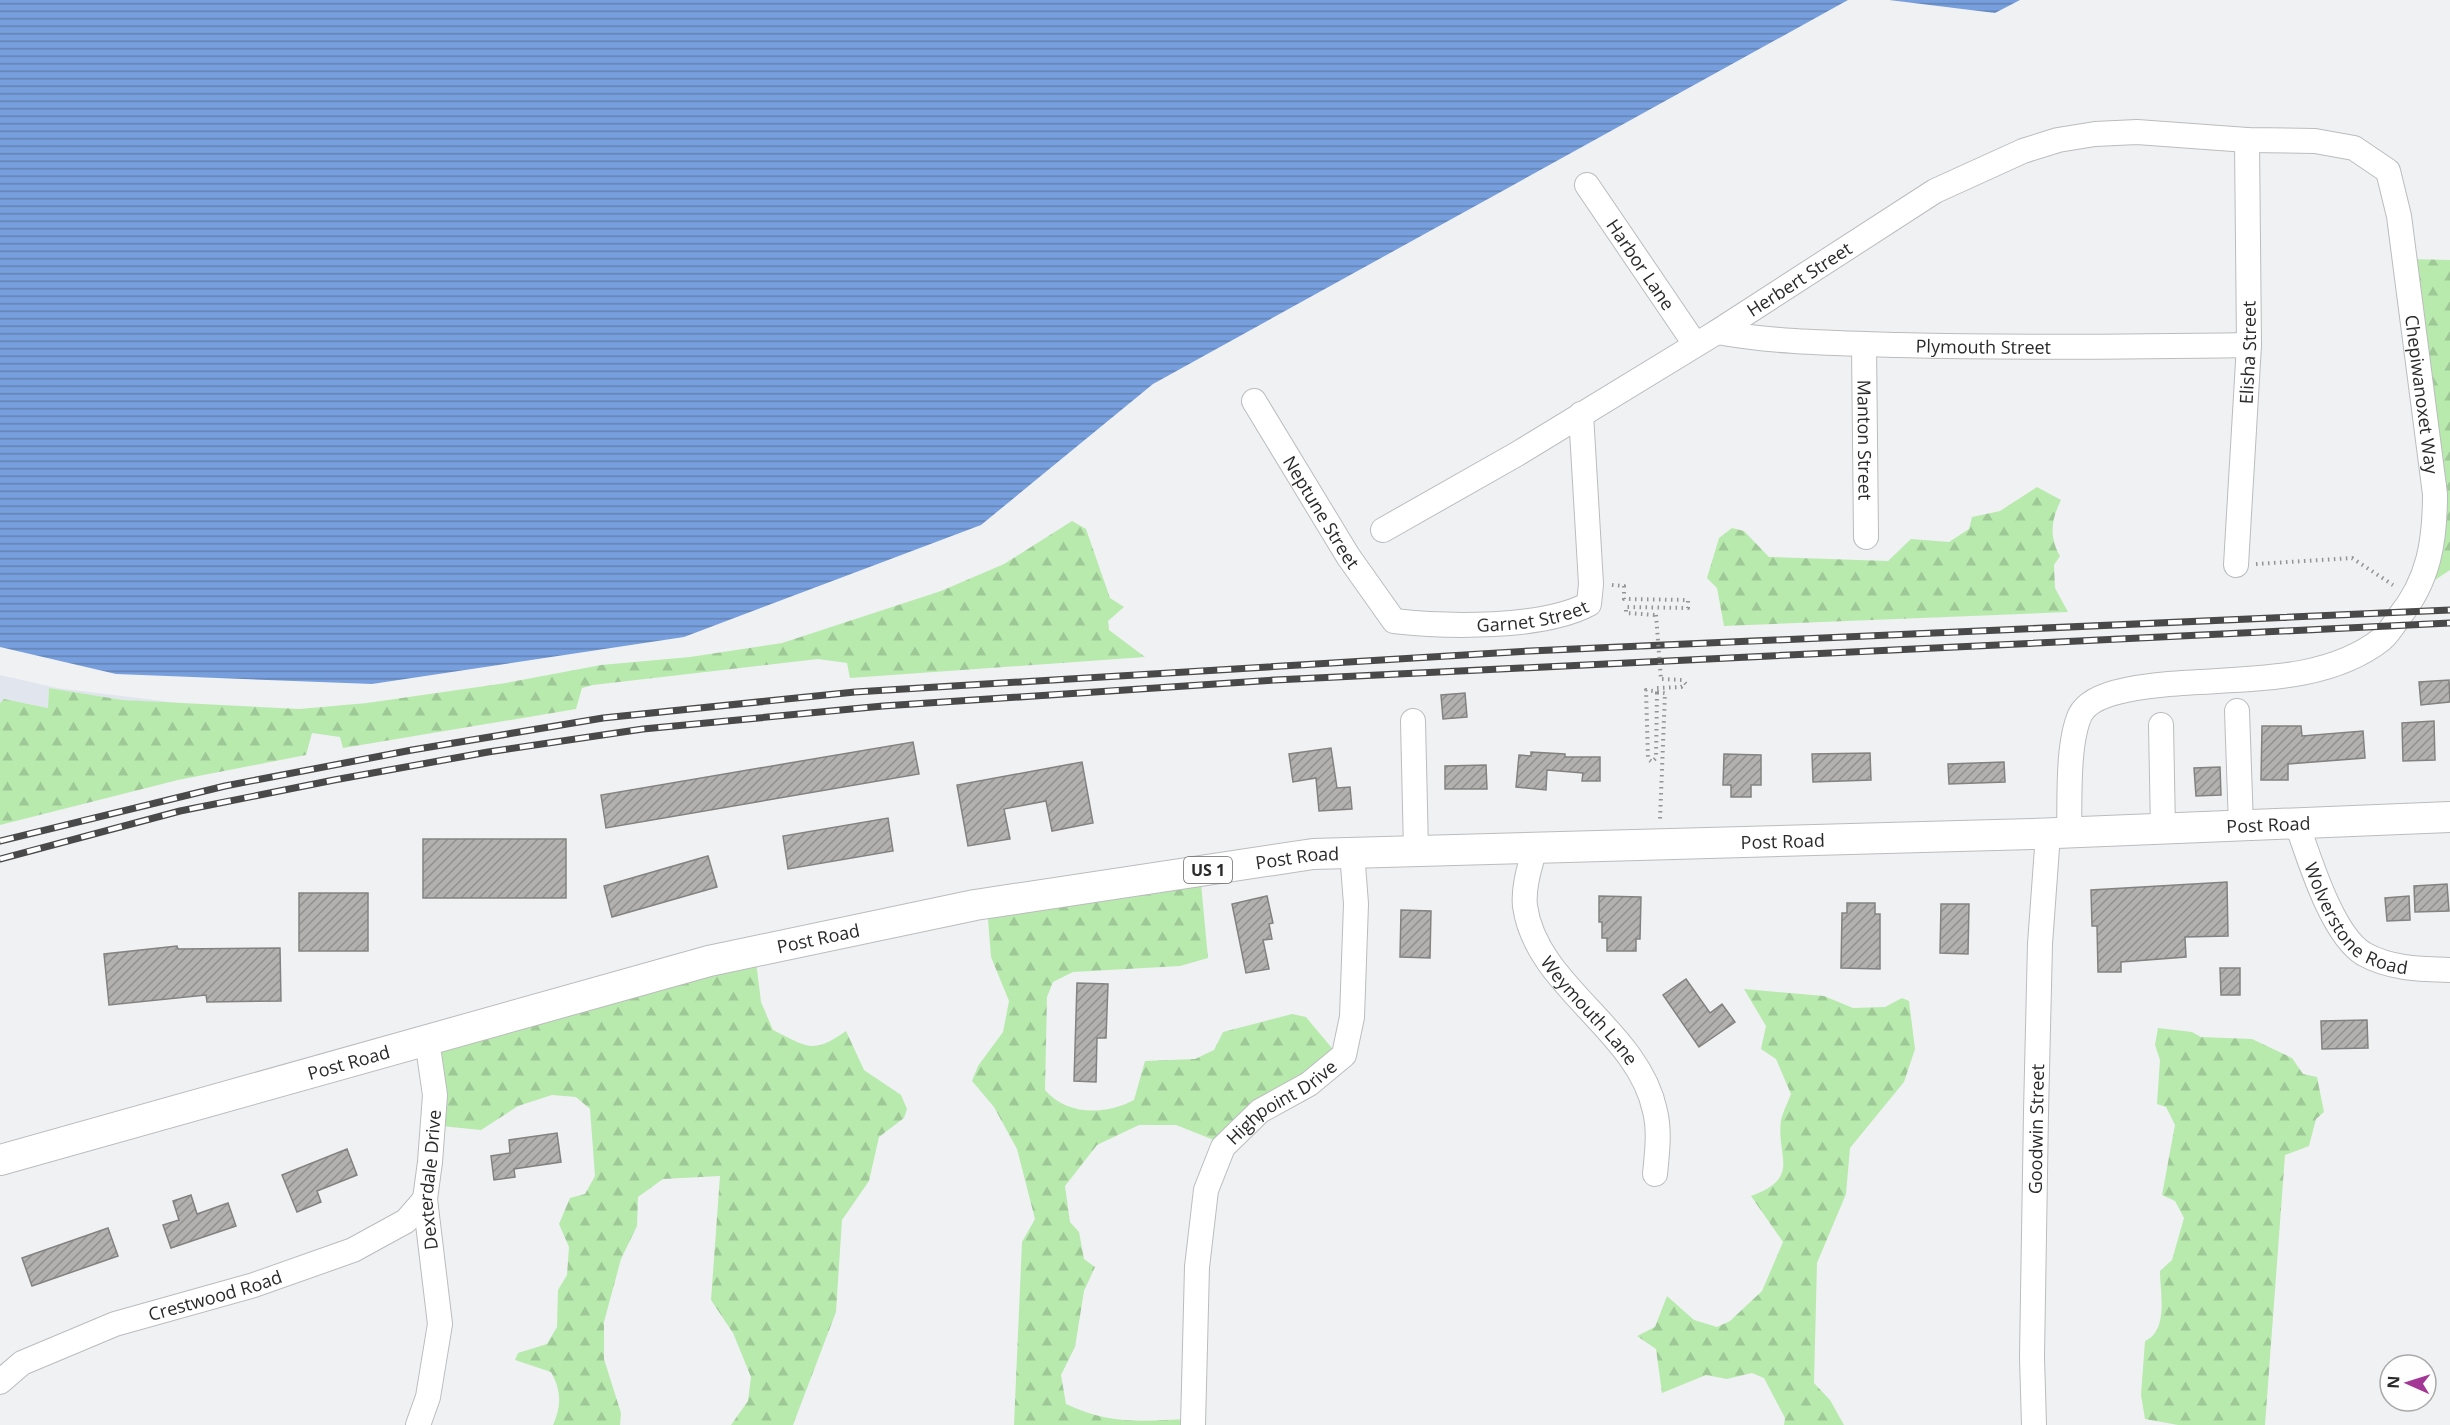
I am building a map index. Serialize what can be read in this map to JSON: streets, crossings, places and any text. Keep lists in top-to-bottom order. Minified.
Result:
{"streets":{"main road":["Post Road","US 1"],"street":["Harbor Lane","Herbert Street","Plymouth Street","Elisha Street","Chepiwanoxet Way","Manton Street","Neptune Street","Garnet Street","Wolverstone Road","Weymouth Lane","Highpoint Drive","Goodwin Street","Dexterdale Drive","Crestwood Road"]},"crossings":[["Harbor Lane","Herbert Street"],["Herbert Street","Plymouth Street"],["Herbert Street","Elisha Street"],["Herbert Street","Chepiwanoxet Way"],["Herbert Street","Garnet Street"],["Plymouth Street","Elisha Street"],["Plymouth Street","Manton Street"],["Elisha Street","Chepiwanoxet Way"],["Chepiwanoxet Way","Post Road"],["Chepiwanoxet Way","Goodwin Street"],["Neptune Street","Garnet Street"],["Post Road","Wolverstone Road"],["Post Road","Weymouth Lane"],["Post Road","Highpoint Drive"],["Post Road","Goodwin Street"],["Post Road","Dexterdale Drive"],["Dexterdale Drive","Crestwood Road"]],"north":"left"}
